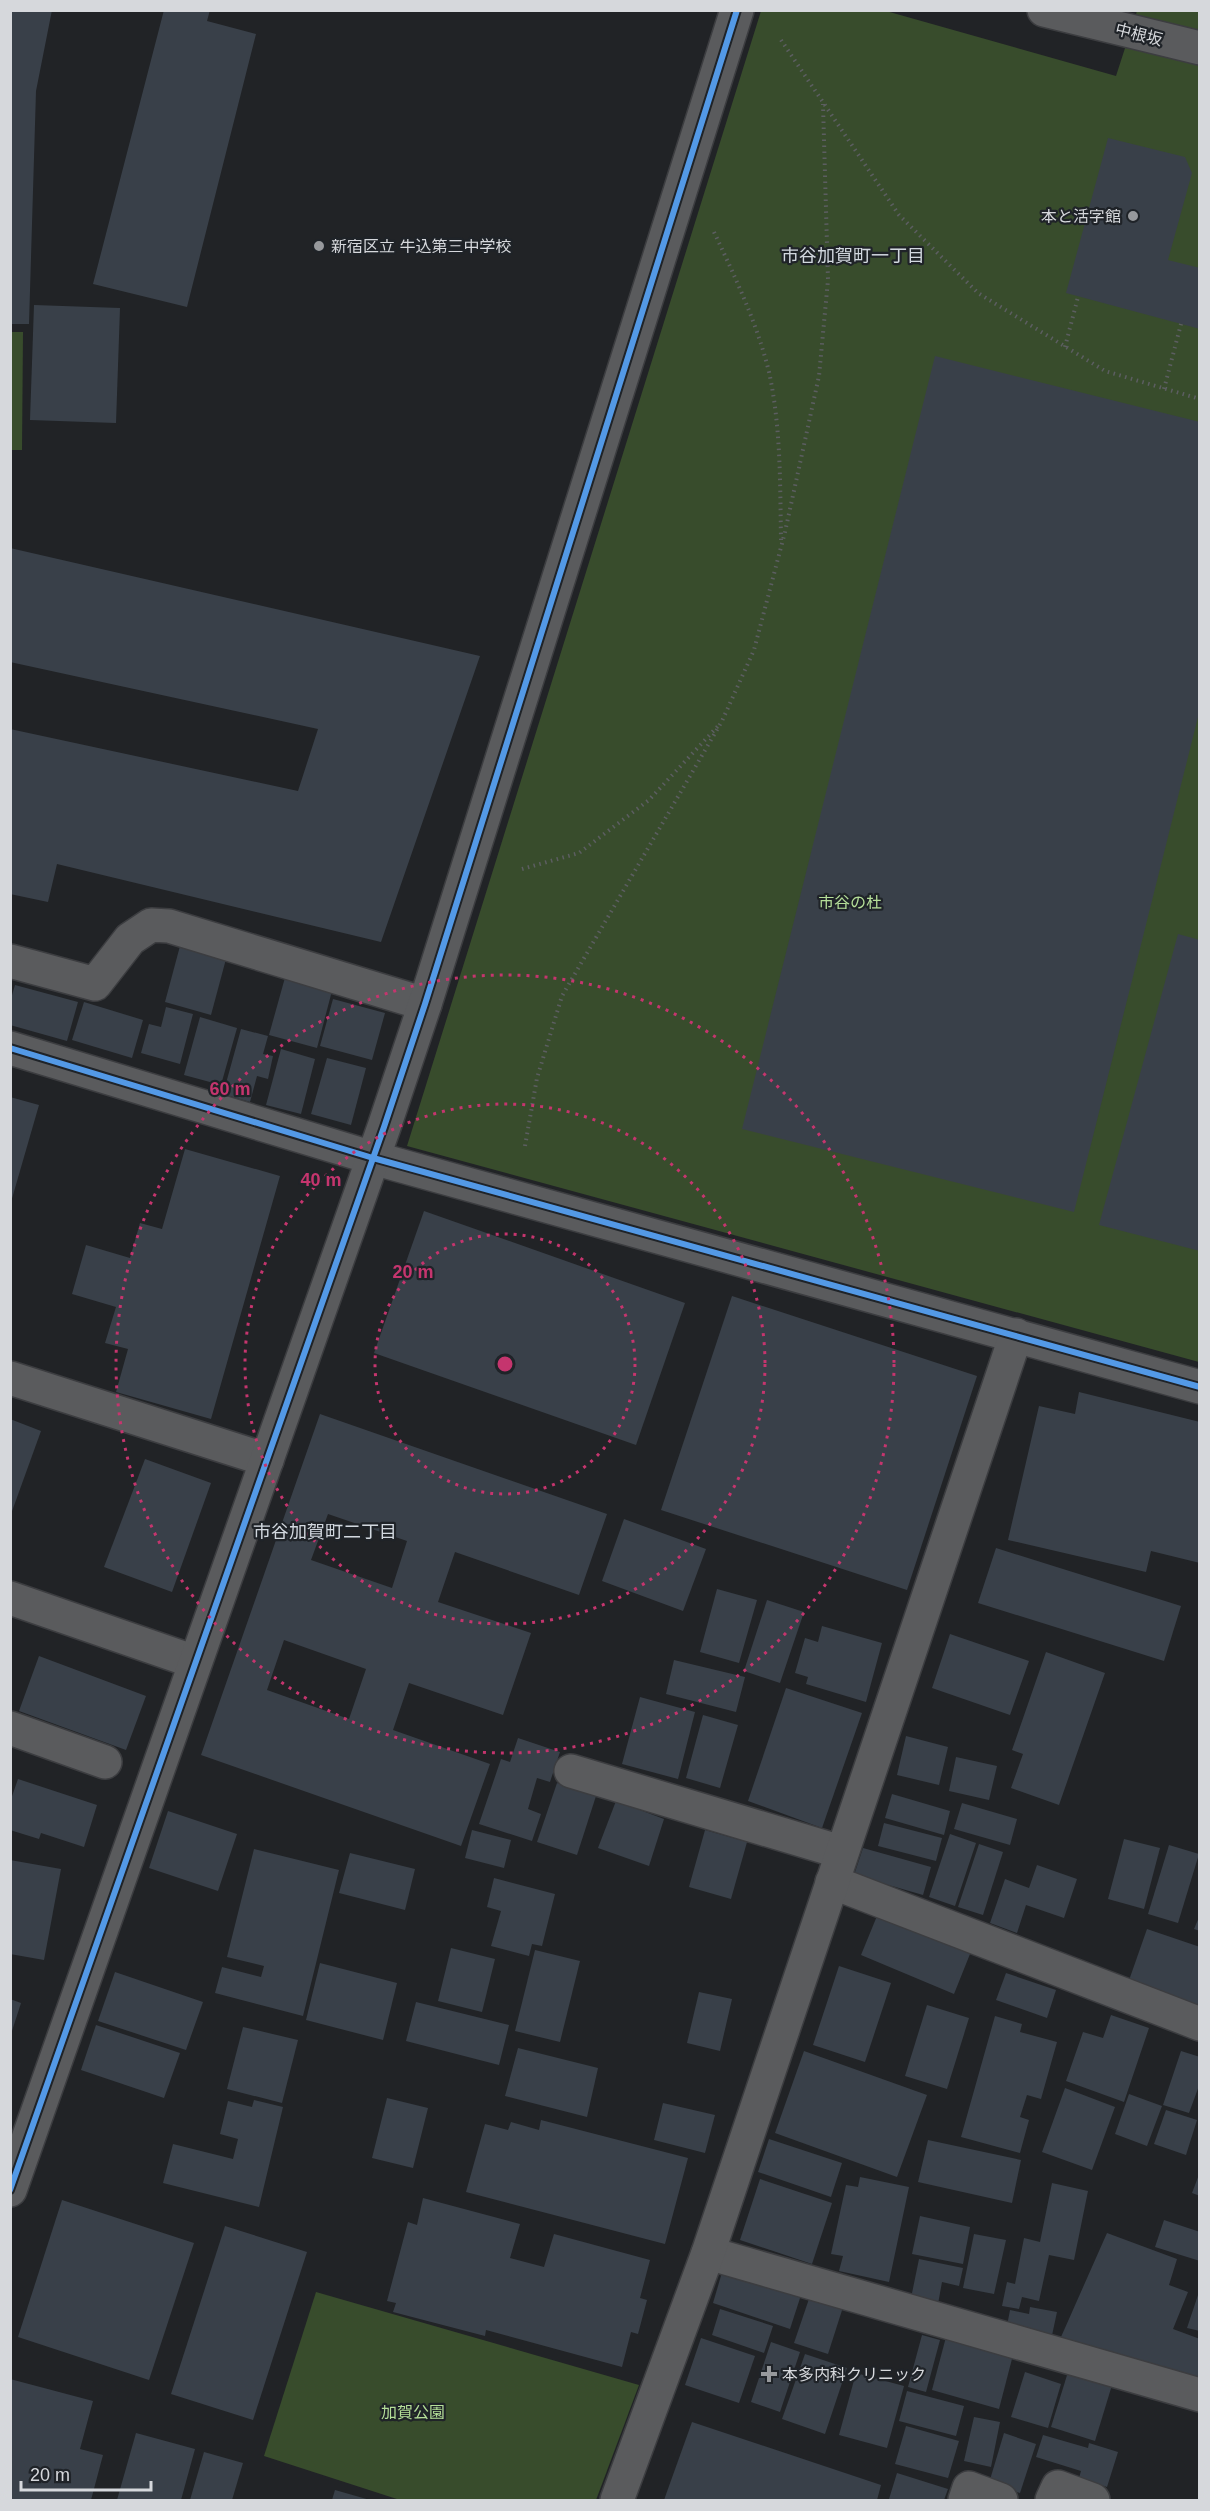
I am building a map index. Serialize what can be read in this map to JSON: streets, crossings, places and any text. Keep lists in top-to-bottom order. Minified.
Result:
{"streets":{"street":["中根坂"]},"districts":["市谷加賀町一丁目","市谷加賀町二丁目"],"parks":["市谷の杜","加賀公園"],"places":{"other":["本と活字館","新宿区立 牛込第三中学校"],"health":["本多内科クリニック"]},"scale_bar":"20 m","rings":["60 m","40 m","20 m"]}
